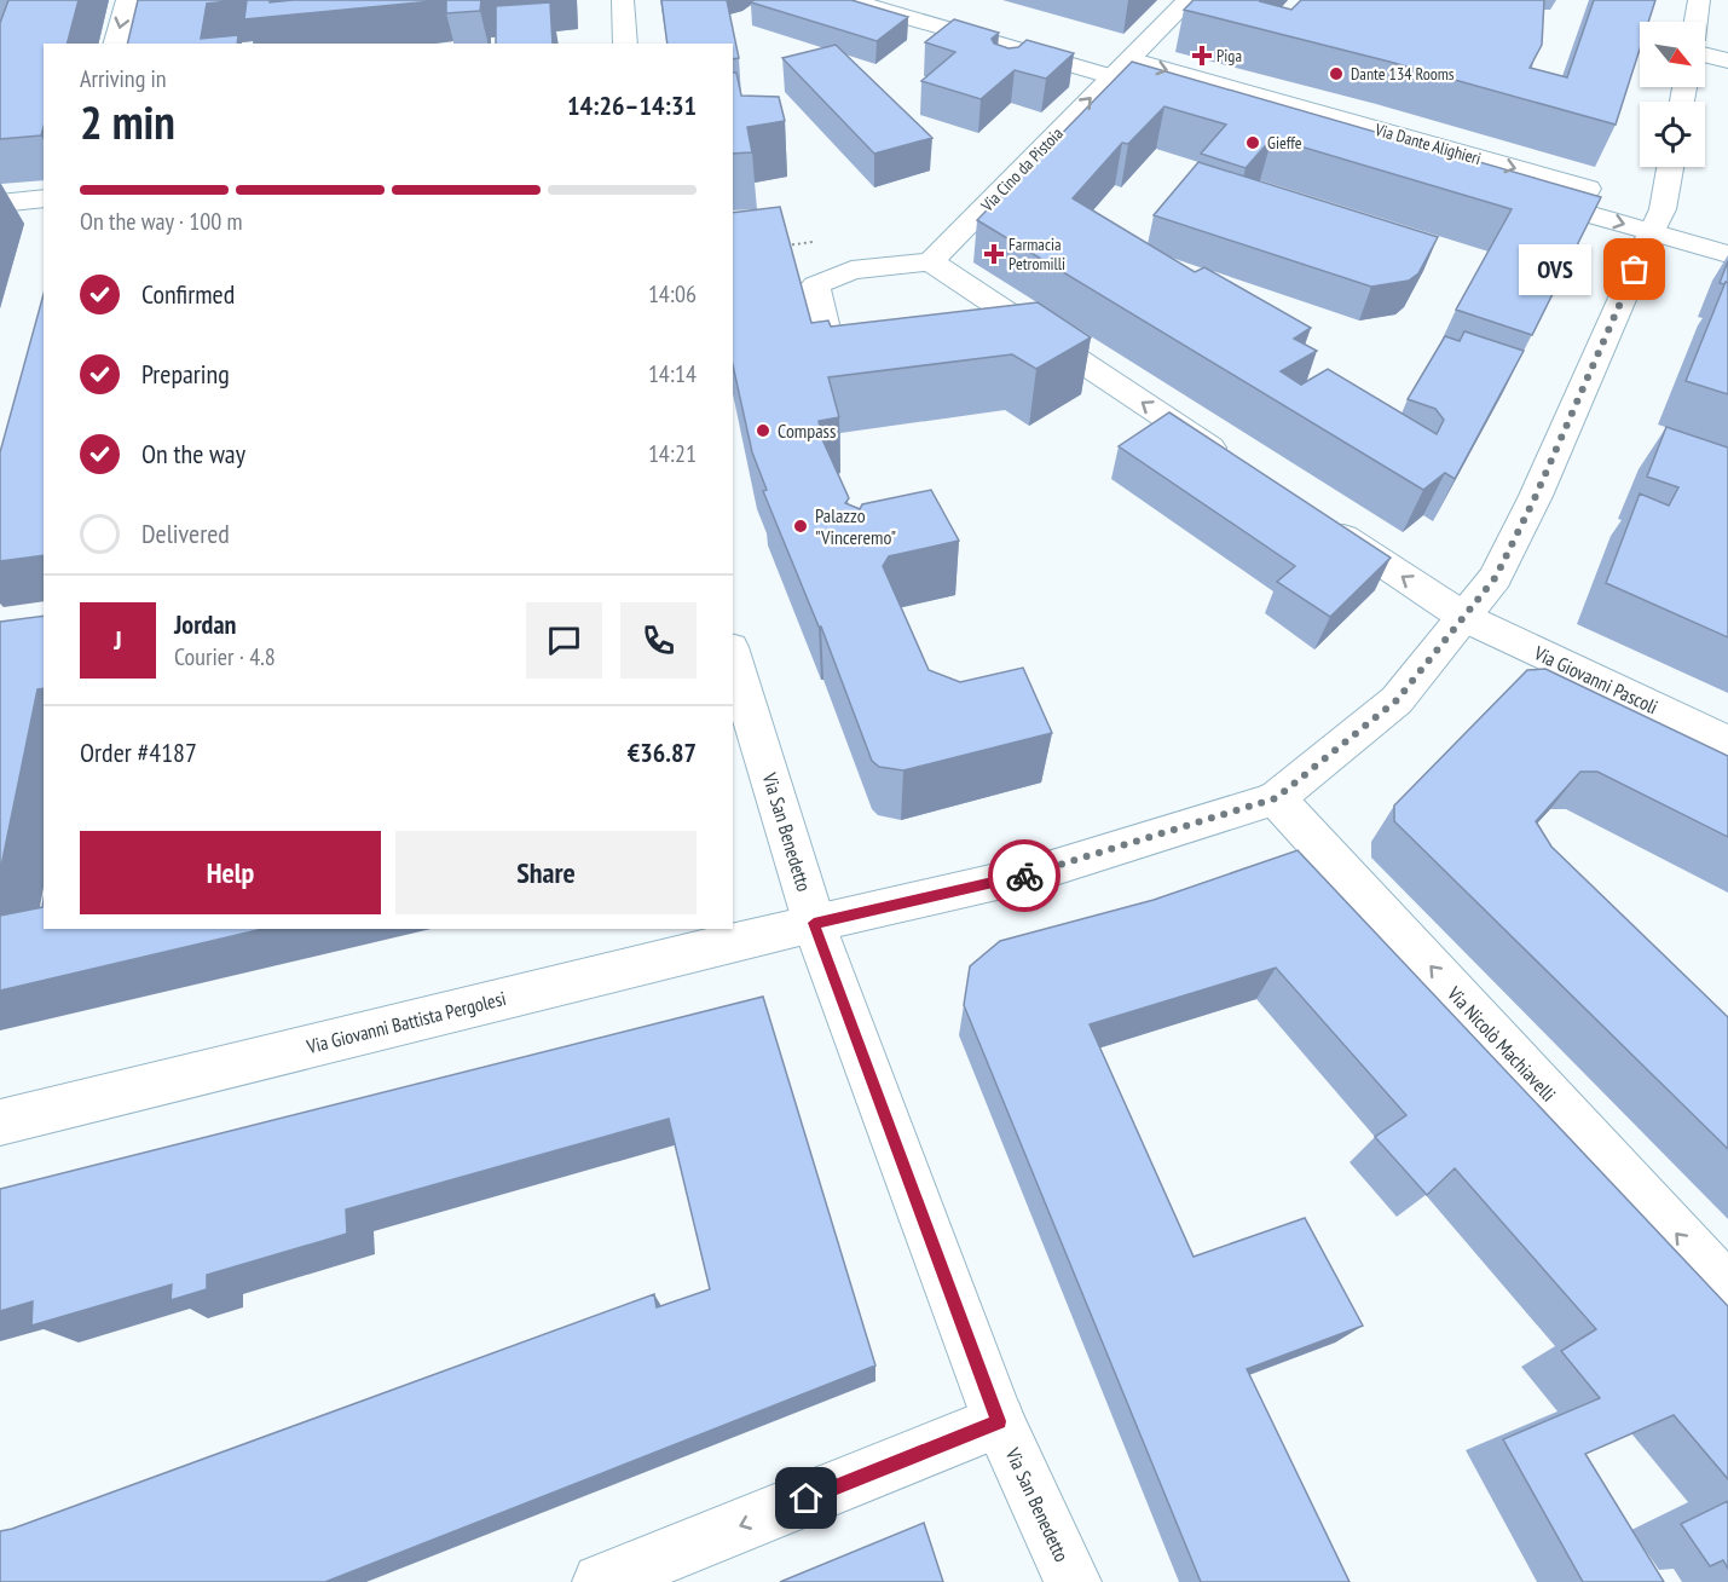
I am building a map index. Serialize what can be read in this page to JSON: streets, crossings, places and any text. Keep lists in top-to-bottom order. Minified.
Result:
{"streets":{"street":["Via Dante Alighieri","Via Cino da Pistoia","Via Giovanni Pascoli","Via San Benedetto","Via Giovanni Battista Pergolesi","Via Nicolò Machiavelli"]},"crossings":[["Via Dante Alighieri","Via Cino da Pistoia"],["Via San Benedetto","Via Giovanni Battista Pergolesi"],["Via Giovanni Battista Pergolesi","Via Nicolò Machiavelli"]],"one_way":["Via Dante Alighieri","Via Cino da Pistoia","Via Giovanni Pascoli","Via Nicolò Machiavelli"],"places":{"health":["Piga","Farmacia Petromilli"],"other":["Dante 134 Rooms","Gieffe","OVS","Compass","Palazzo \"Vinceremo\""]},"north":"bottom right","page":{"heading":["2 min","Arriving in","14:26–14:31"],"panel":["Jordan","Courier · 4.8","Order #4187","€36.87"],"bar":"On the way · 100 m","bubble":"OVS","list":[["Confirmed","14:06"],["Preparing","14:14"],["On the way","14:21"],"Delivered"],"round":"J","buttons":["Help","Share"]}}
